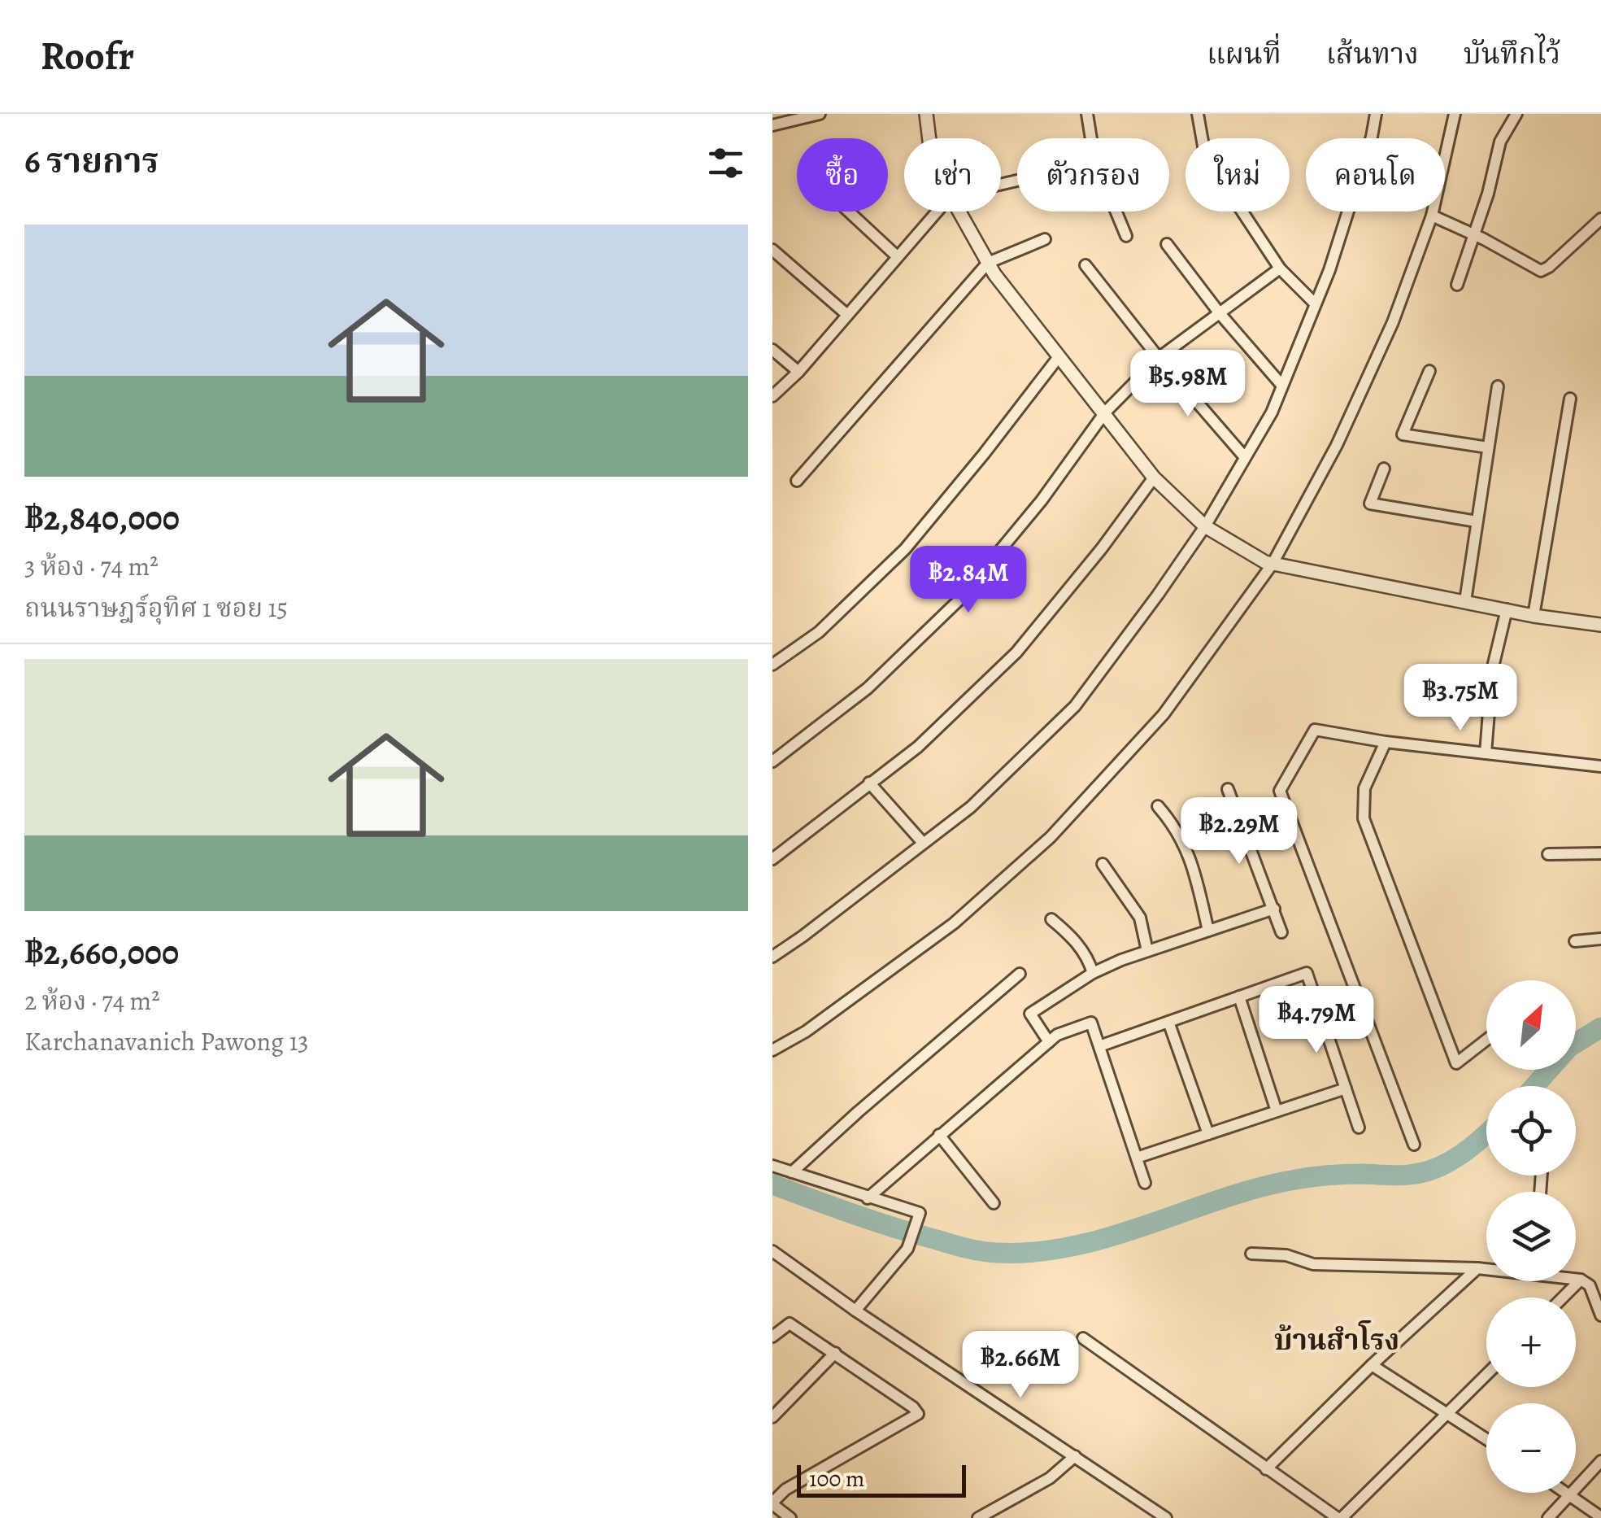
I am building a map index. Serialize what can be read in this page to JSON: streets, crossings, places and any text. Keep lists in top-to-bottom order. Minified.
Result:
{"districts":["บ้านสำโรง"],"scale_bar":"100 m","north":"top right","page":{"header":"Roofr","nav":["แผนที่","เส้นทาง","บันทึกไว้"],"heading":"6 รายการ","chip":["ซื้อ","เช่า","ตัวกรอง","ใหม่","คอนโด"],"list":[{"name":"฿2,840,000","note":"3 ห้อง · 74 m² · ถนนราษฎร์อุทิศ 1 ซอย 15"},{"name":"฿2,660,000","note":"2 ห้อง · 74 m² · Karchanavanich Pawong 13"}],"price":["฿5.98M","฿2.84M","฿3.75M","฿2.29M","฿4.79M","฿2.66M"],"map_buttons":["+","−"],"scale":"100 m"}}
